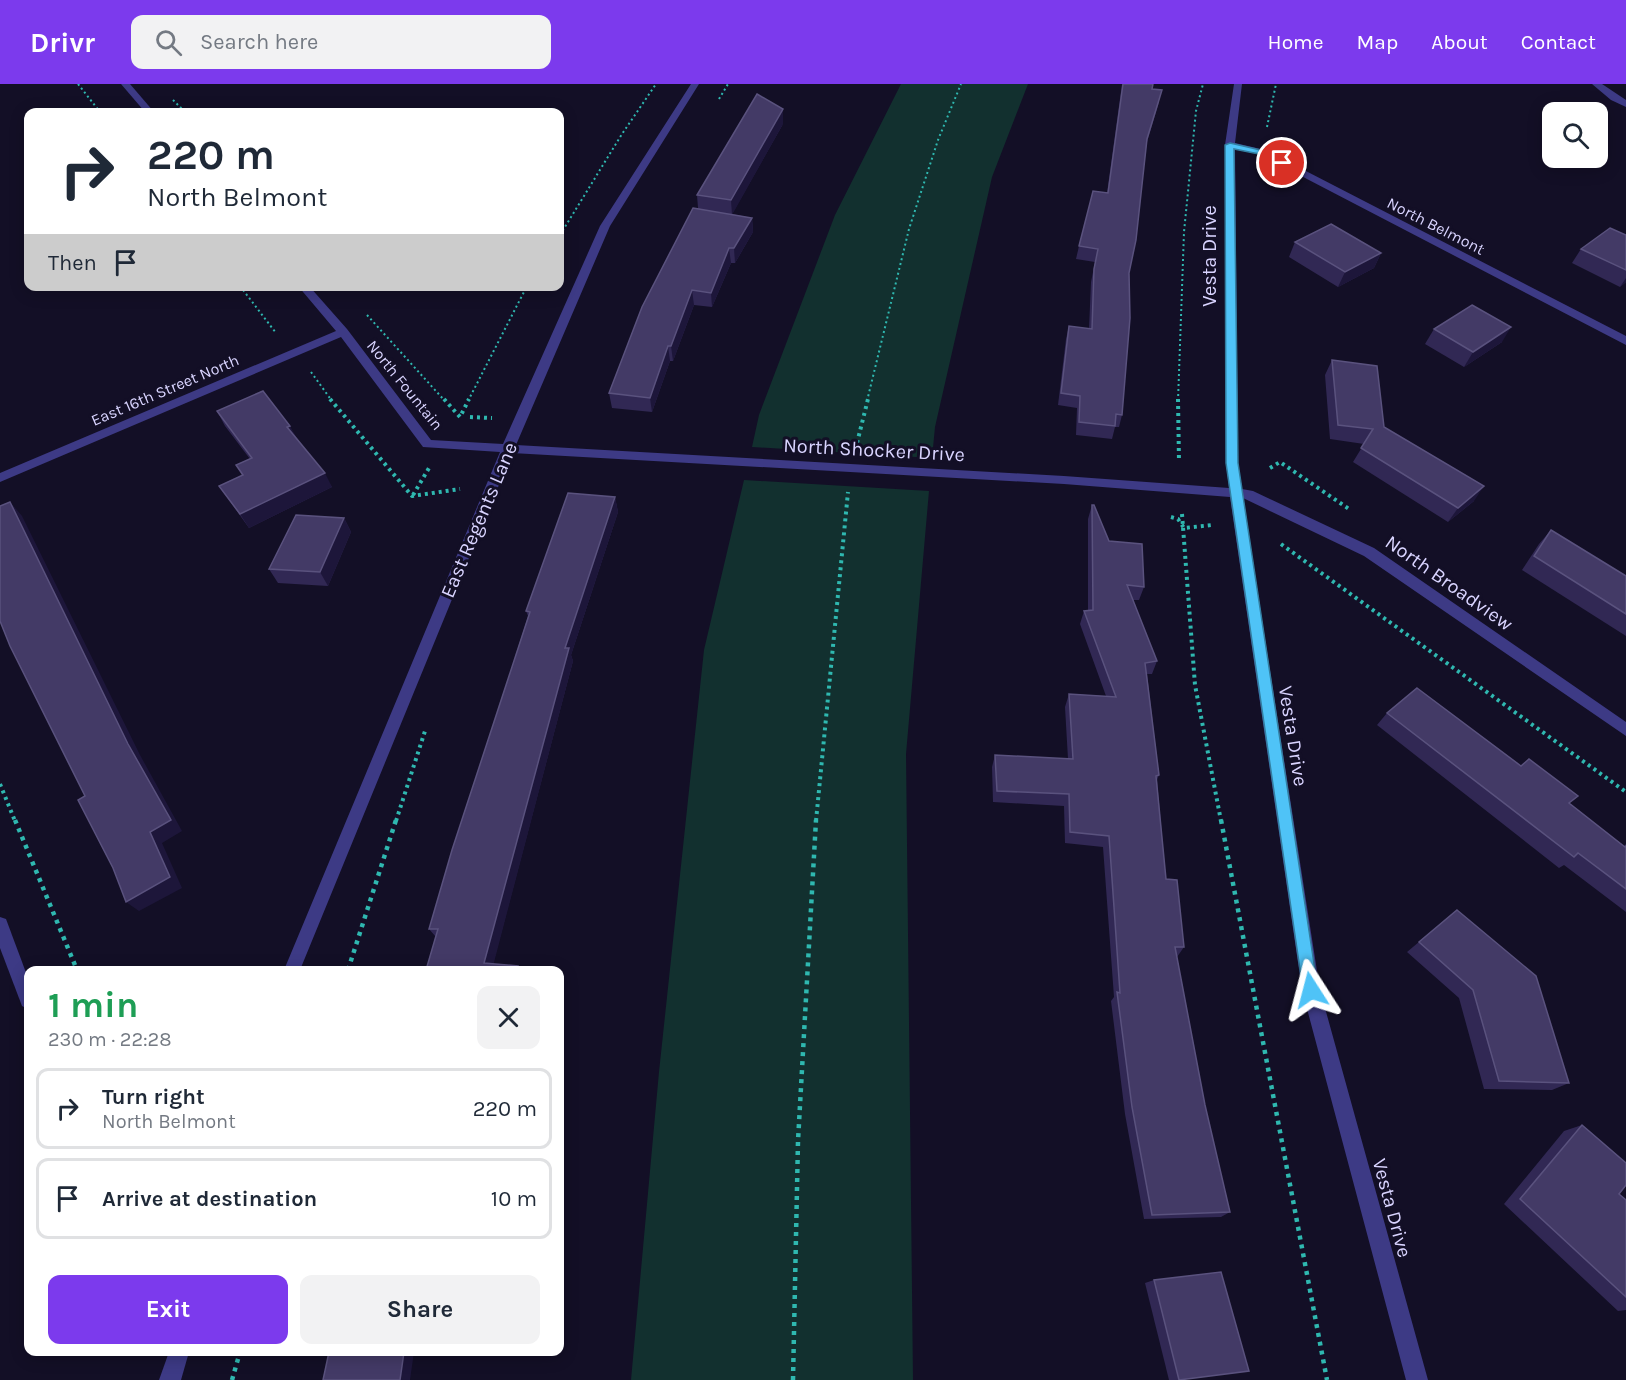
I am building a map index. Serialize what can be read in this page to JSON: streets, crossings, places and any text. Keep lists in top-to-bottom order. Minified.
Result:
{"streets":{"street":["North Belmont","Vesta Drive","North Fountain","East 16th Street North","North Shocker Drive","East Regents Lane","North Broadview"]},"crossings":[["North Belmont","Vesta Drive"],["Vesta Drive","North Shocker Drive"],["Vesta Drive","North Broadview"],["North Fountain","East 16th Street North"],["North Fountain","North Shocker Drive"],["North Fountain","East Regents Lane"],["North Shocker Drive","East Regents Lane"],["North Shocker Drive","North Broadview"]],"page":{"header":"Drivr","search":"Search here","nav":["Home","Map","About","Contact"],"turn":["220 m","North Belmont"],"then":"Then","heading":["1 min","230 m · 22:28"],"list":[{"name":"Turn right","note":"North Belmont","value":"220 m"},{"name":"Arrive at destination","value":"10 m"}],"buttons":["Exit","Share"]}}
